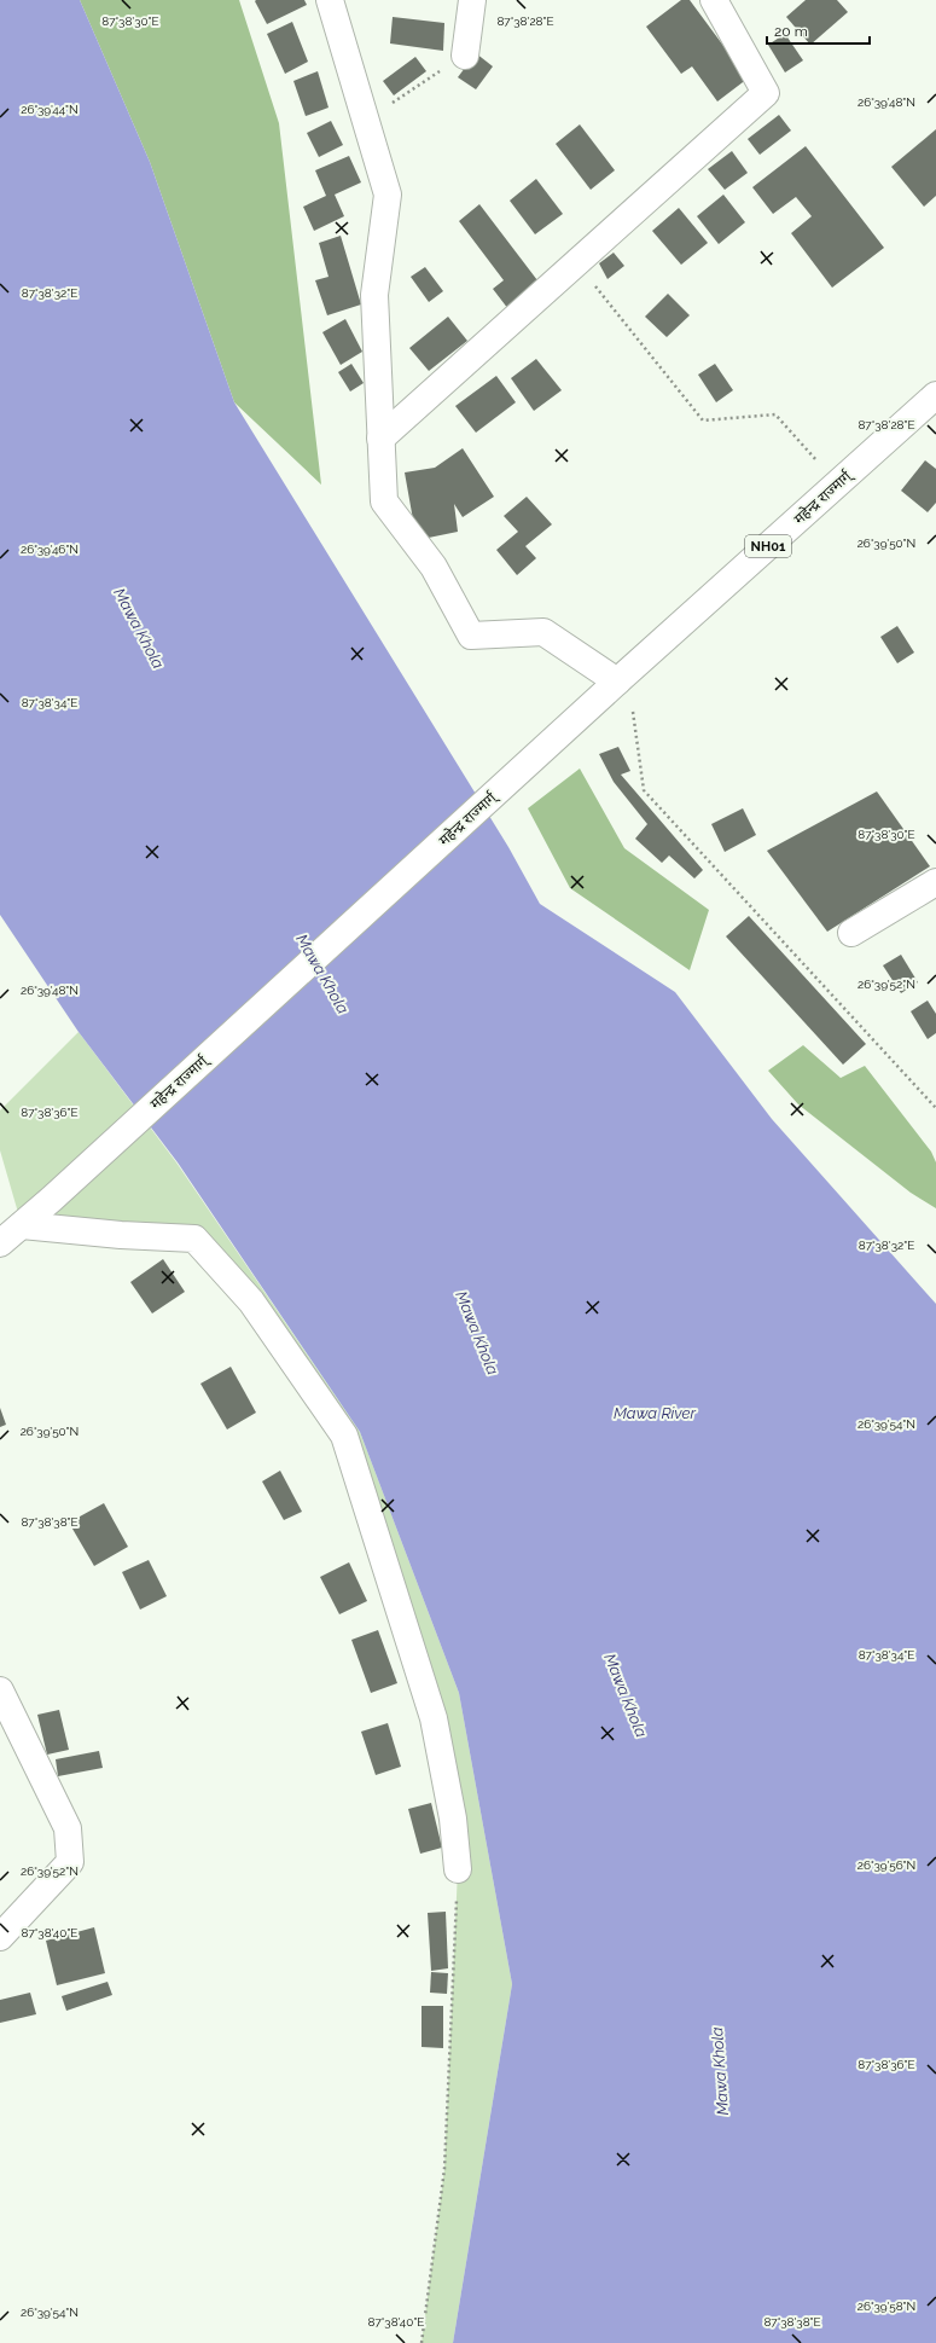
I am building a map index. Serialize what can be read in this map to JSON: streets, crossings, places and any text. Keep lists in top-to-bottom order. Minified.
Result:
{"streets":{"main road":["महेन्द्र राज्मार्ग्","NH01"]},"water":["Mawa Khola","Mawa River"],"scale_bar":"20 m","coordinates":["87°38'30\"E","87°38'28\"E","26°39'48\"N","26°39'44\"N","87°38'32\"E","26°39'50\"N","26°39'46\"N","87°38'34\"E","26°39'52\"N","87°38'36\"E","26°39'54\"N","87°38'38\"E","26°39'56\"N","87°38'40\"E","26°39'58\"N"]}
